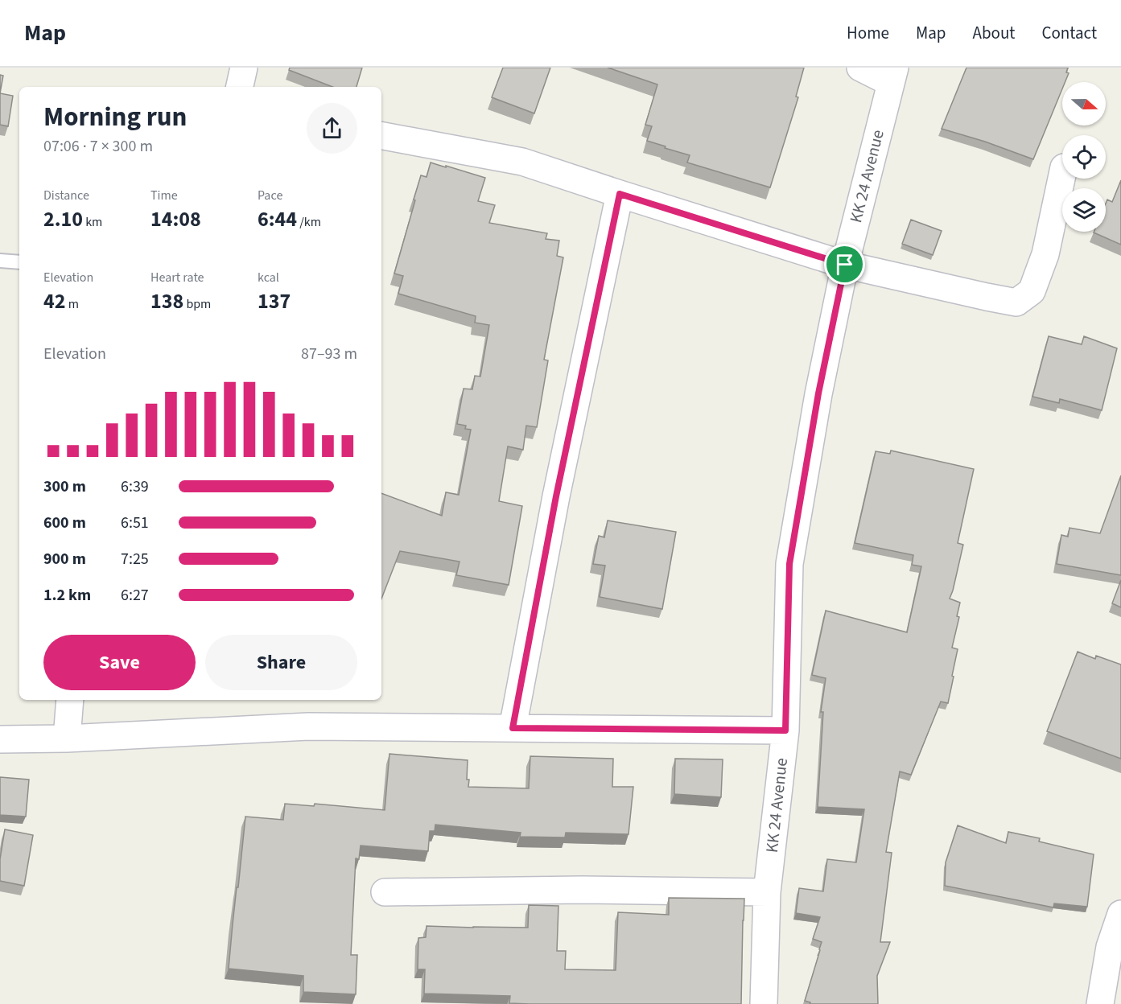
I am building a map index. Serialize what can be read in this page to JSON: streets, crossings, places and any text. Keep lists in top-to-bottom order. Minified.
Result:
{"streets":{"street":["KK 24 Avenue"]},"north":"right","page":{"header":"Map","nav":["Home","Map","About","Contact"],"heading":["Morning run","07:06 · 7 × 300 m"],"stats":[["Distance","2.10 km"],["Time","14:08"],["Pace","6:44 /km"],["Elevation","42 m"],["Heart rate","138 bpm"],["kcal","137"]],"chart":["Elevation","87–93 m"],"list":[{"name":"300 m","note":"6:39"},{"name":"600 m","note":"6:51"},{"name":"900 m","note":"7:25"},{"name":"1.2 km","note":"6:27"}],"buttons":["Save","Share"]}}
